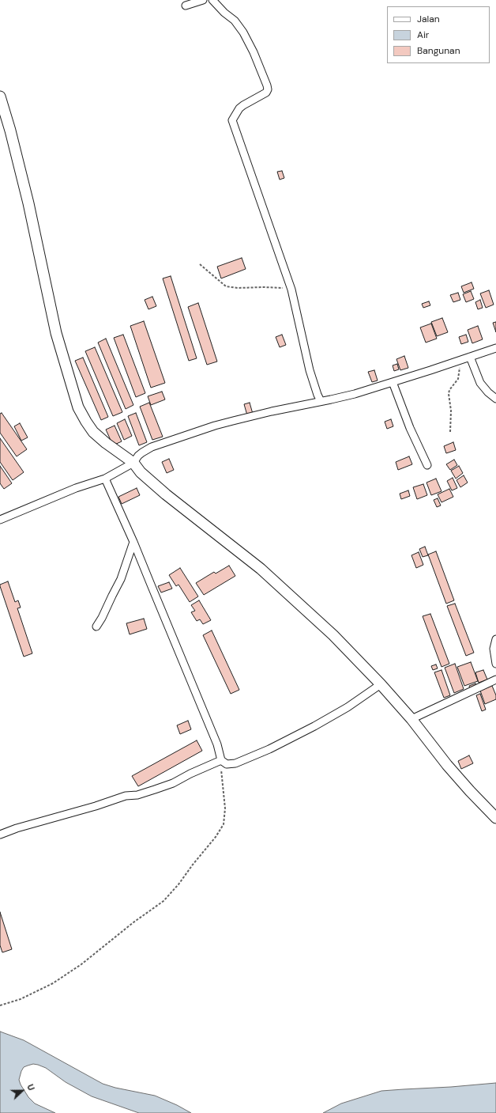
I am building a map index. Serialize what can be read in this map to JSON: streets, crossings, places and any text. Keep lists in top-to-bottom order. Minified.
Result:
{"legend":["Jalan","Air","Bangunan"],"north":"right"}
